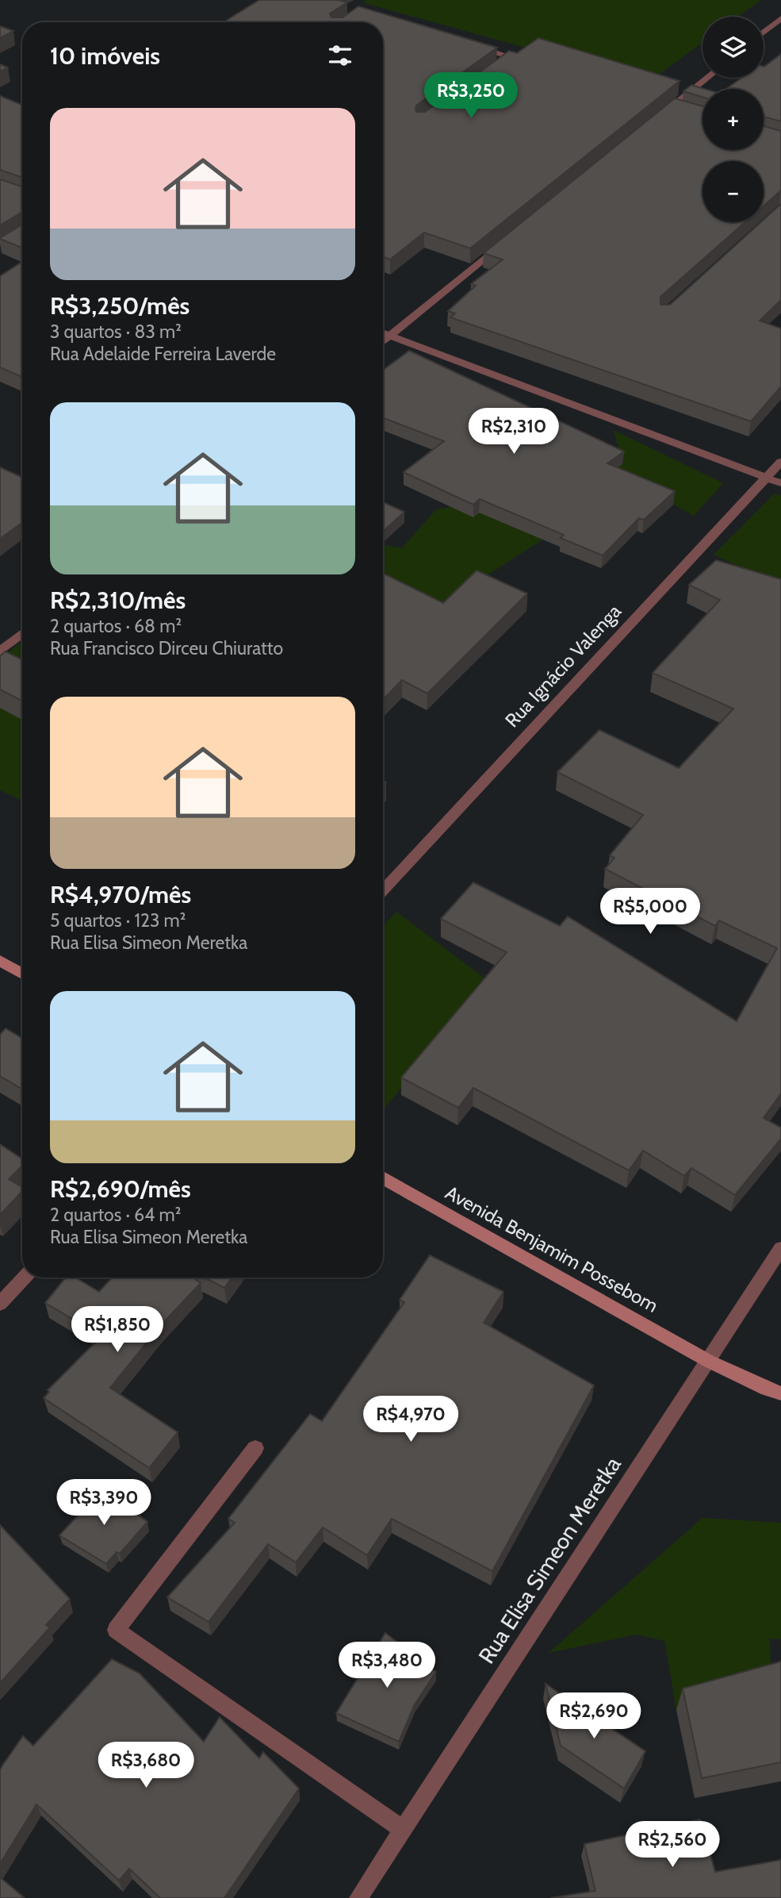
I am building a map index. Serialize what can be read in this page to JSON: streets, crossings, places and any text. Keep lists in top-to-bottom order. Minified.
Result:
{"streets":{"street":["Rua Ignácio Valenga","Avenida Benjamim Possebom","Rua Elisa Simeon Meretka"]},"crossings":[["Avenida Benjamim Possebom","Rua Elisa Simeon Meretka"]],"page":{"map_buttons":["+","−"],"heading":"10 imóveis","price":["R$3,250","R$2,310","R$5,000","R$1,850","R$4,970","R$3,390","R$3,480","R$2,690","R$3,680","R$2,560"],"list":[{"name":"R$3,250/mês","note":"3 quartos · 83 m² · Rua Adelaide Ferreira Laverde"},{"name":"R$2,310/mês","note":"2 quartos · 68 m² · Rua Francisco Dirceu Chiuratto"},{"name":"R$4,970/mês","note":"5 quartos · 123 m² · Rua Elisa Simeon Meretka"},{"name":"R$2,690/mês","note":"2 quartos · 64 m² · Rua Elisa Simeon Meretka"}]}}
